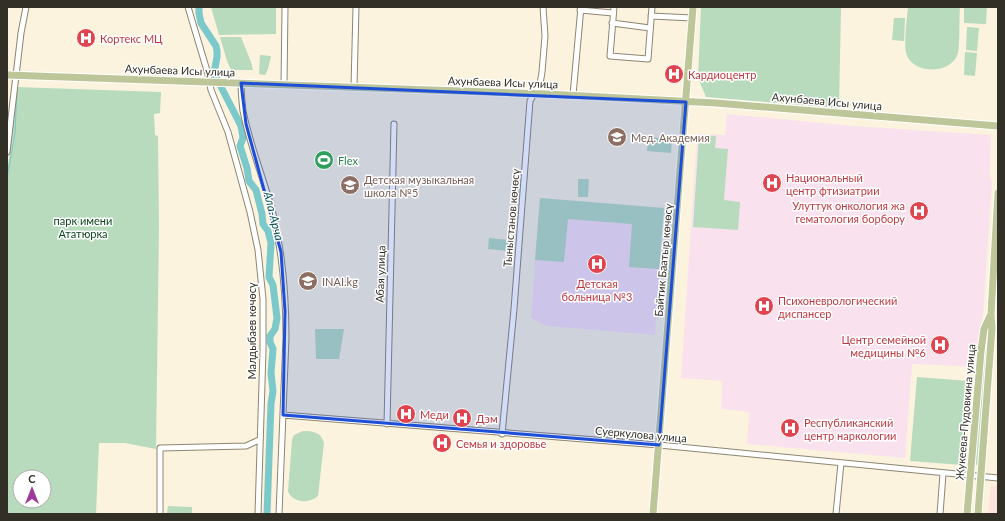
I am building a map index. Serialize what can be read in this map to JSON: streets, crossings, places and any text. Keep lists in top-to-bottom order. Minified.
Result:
{"streets":{"main road":["Ахунбаева Исы улица","Байтик Баатыр көчөсү","Жукеева-Пудовкина улица"],"street":["Тыныстанов көчөсү","Абая улица","Малдыбаев көчөсү","Суеркулова улица"]},"crossings":[["Ахунбаева Исы улица","Тыныстанов көчөсү"],["Ахунбаева Исы улица","Байтик Баатыр көчөсү"],["Ахунбаева Исы улица","Малдыбаев көчөсү"],["Тыныстанов көчөсү","Суеркулова улица"],["Байтик Баатыр көчөсү","Суеркулова улица"],["Абая улица","Суеркулова улица"],["Жукеева-Пудовкина улица","Суеркулова улица"]],"water":["Ала-Арча"],"parks":["парк имени Ататюрка"],"places":{"hospital":["Кортекс МЦ","Кардиоцентр","Национальный центр фтизиатрии","Улуттук онкология жа гематология борбору","Детская больница №3","Психоневрологический диспансер","Центр семейной медицины №6","Меди","Дэм","Республиканский центр наркологии","Семья и здоровье"],"school or university":["Мед. Академия","Детская музыкальная школа №5","INAI.kg"],"sports":["Flex"]},"north":"top"}
